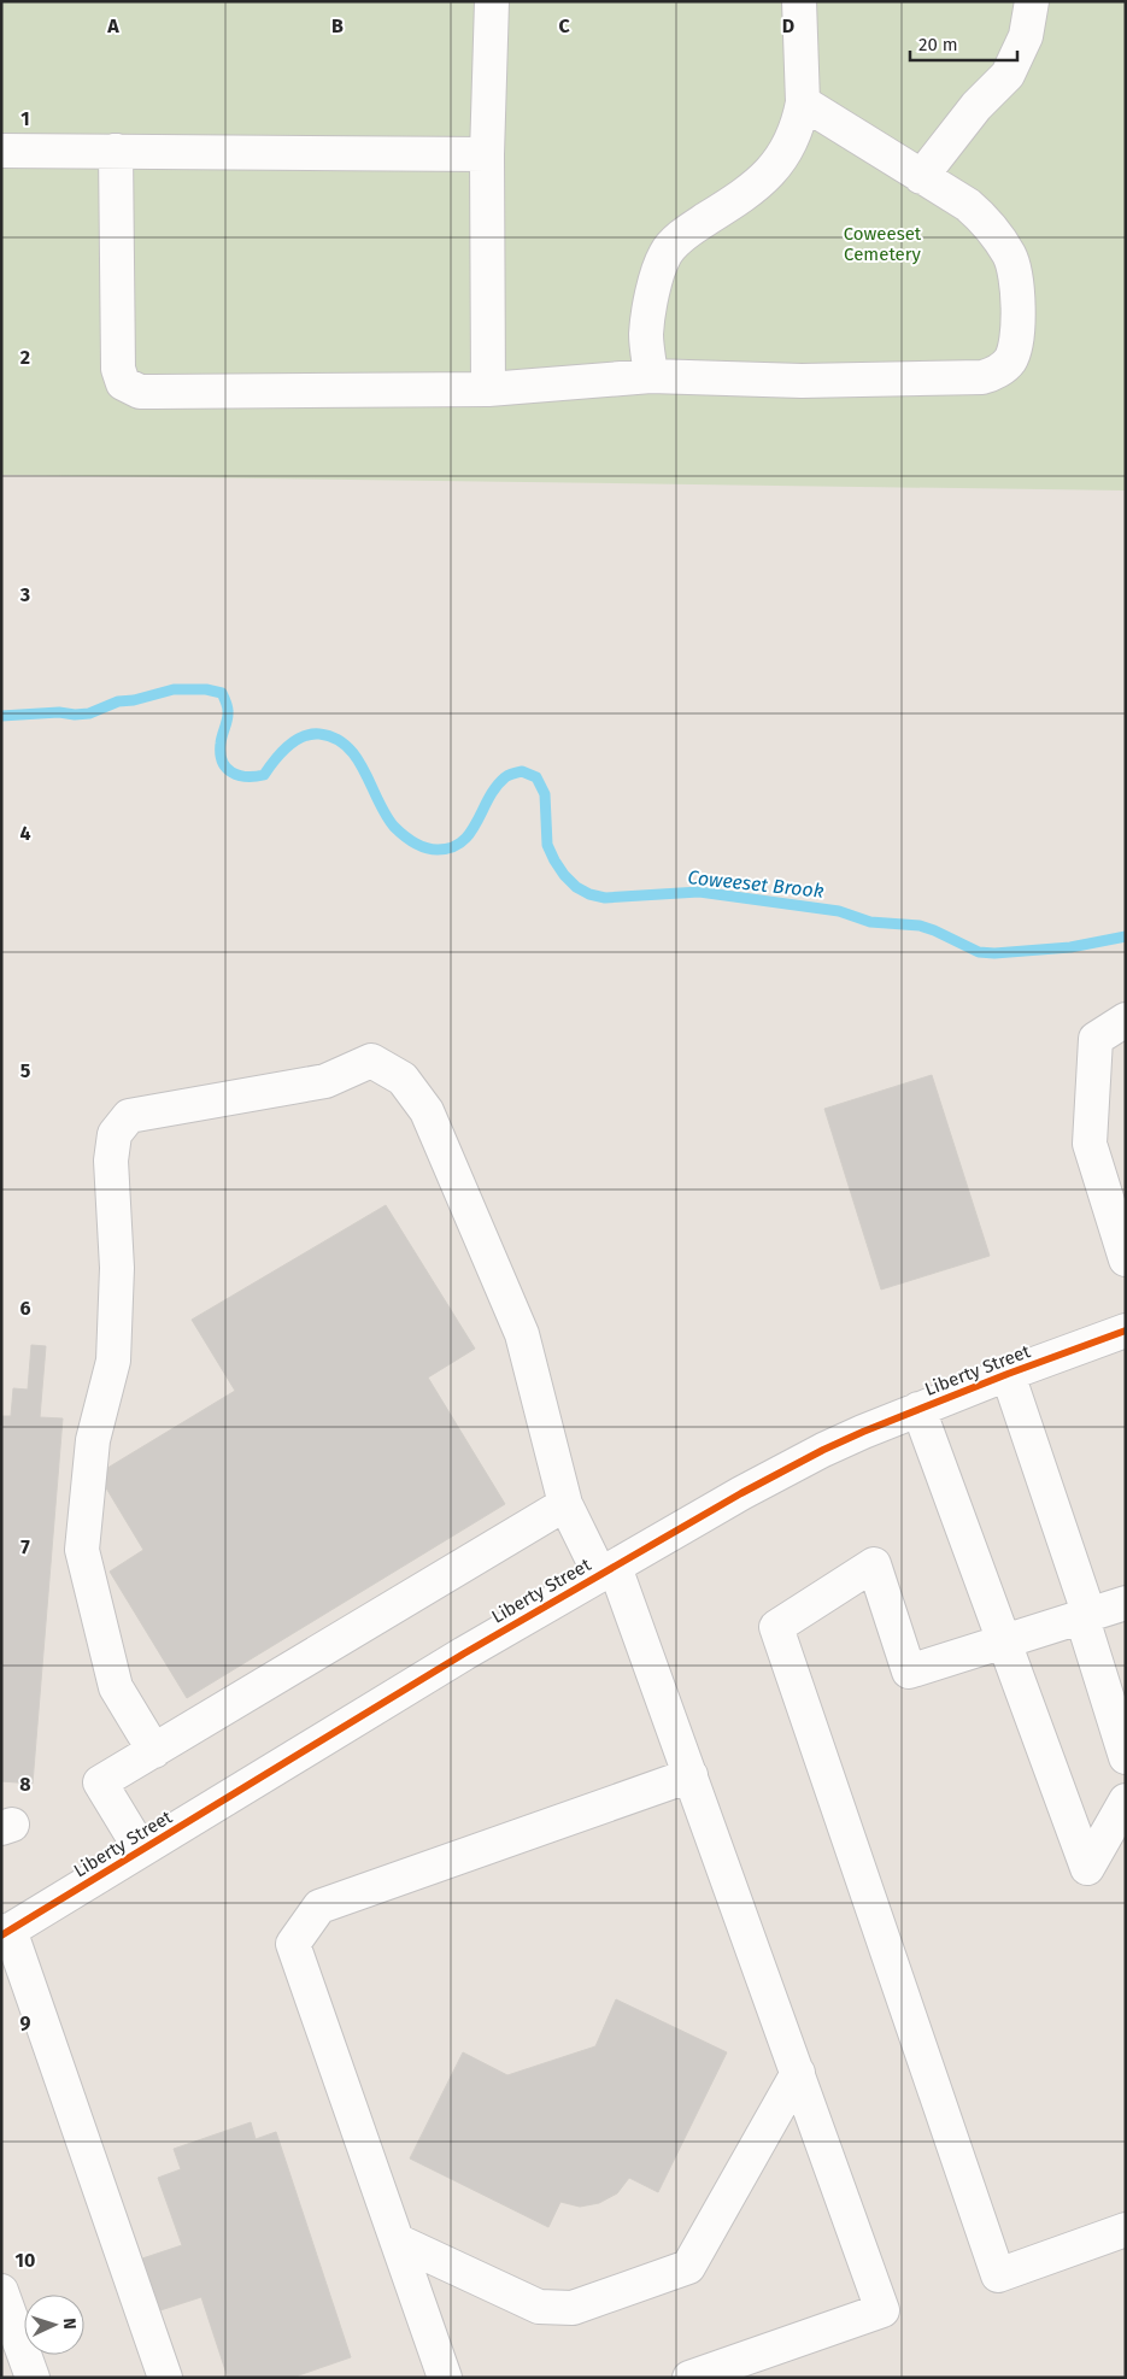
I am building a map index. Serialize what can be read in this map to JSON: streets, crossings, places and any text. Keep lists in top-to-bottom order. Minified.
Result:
{"streets":{"street":["Liberty Street"]},"water":["Coweeset Brook"],"parks":["Coweeset Cemetery"],"scale_bar":"20 m","north":"right","grid":{"columns":["A","B","C","D"],"rows":["1","2","3","4","5","6","7","8","9","10"]}}
